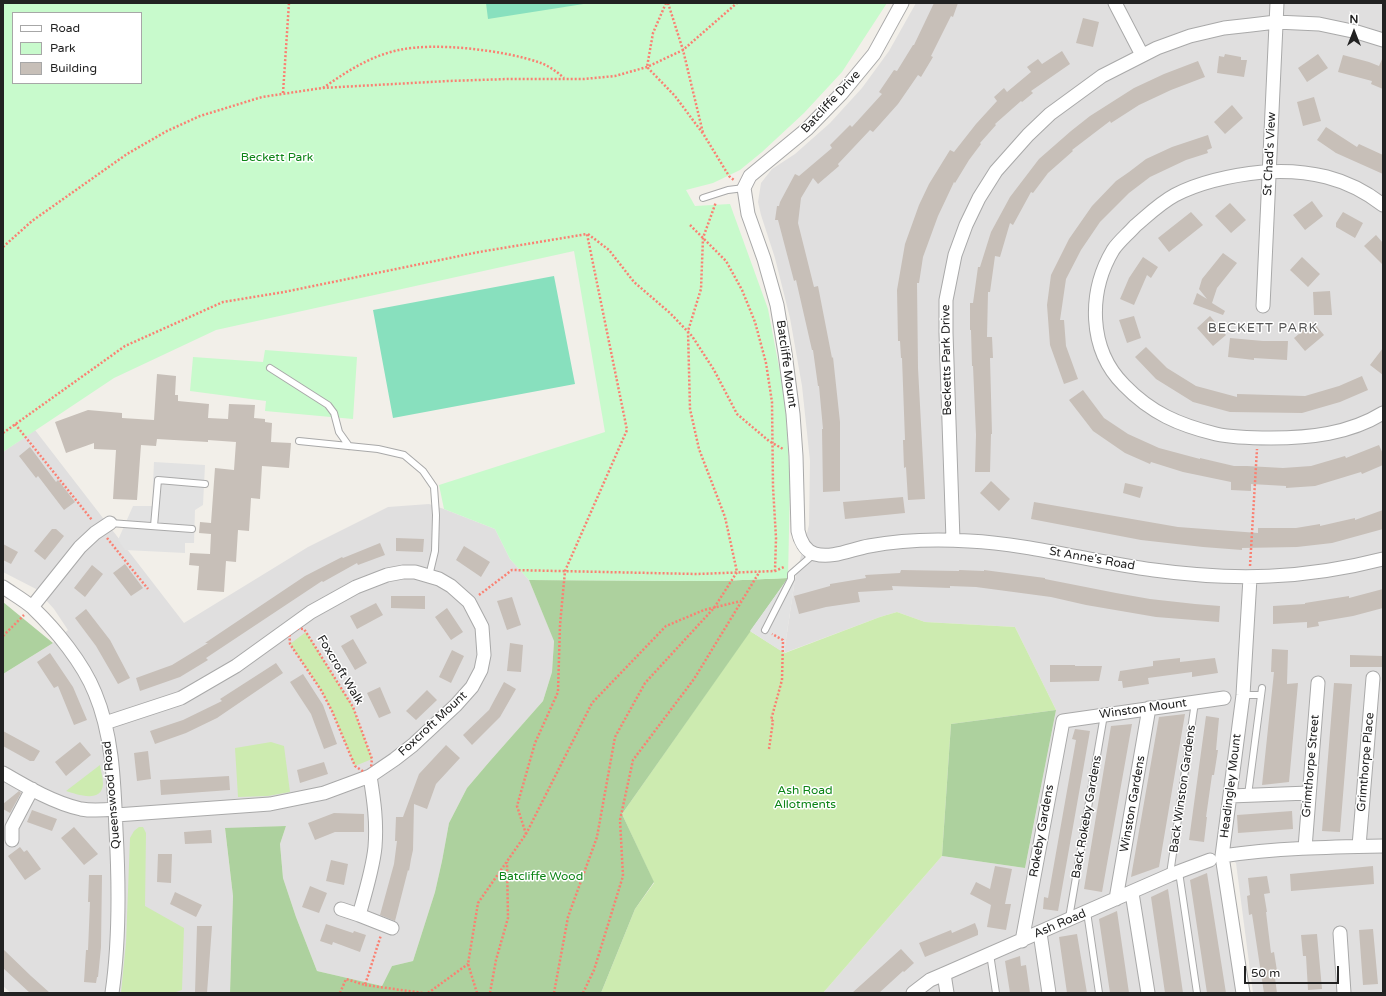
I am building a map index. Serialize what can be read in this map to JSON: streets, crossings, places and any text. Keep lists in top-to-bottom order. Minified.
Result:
{"streets":{"street":["Batcliffe Drive","St Chad's View","Becketts Park Drive","Batcliffe Mount","St Anne's Road","Winston Mount","Foxcroft Mount","Grimthorpe Place","Grimthorpe Street","Headingley Mount","Queenswood Road","Winston Gardens","Rokeby Gardens","Ash Road"],"lane":["Back Winston Gardens","Back Rokeby Gardens"],"path":["Foxcroft Walk"]},"crossings":[["Batcliffe Drive","Batcliffe Mount"],["St Chad's View","Becketts Park Drive"],["Becketts Park Drive","St Anne's Road"],["Batcliffe Mount","St Anne's Road"],["St Anne's Road","Headingley Mount"],["Foxcroft Walk","Foxcroft Mount"],["Winston Mount","Back Winston Gardens"],["Winston Mount","Winston Gardens"],["Winston Mount","Back Rokeby Gardens"],["Winston Mount","Rokeby Gardens"],["Foxcroft Mount","Queenswood Road"],["Grimthorpe Place","Ash Road"],["Grimthorpe Street","Ash Road"],["Headingley Mount","Ash Road"],["Back Winston Gardens","Ash Road"],["Winston Gardens","Ash Road"],["Back Rokeby Gardens","Ash Road"],["Rokeby Gardens","Ash Road"]],"districts":["BECKETT PARK"],"parks":["Beckett Park","Ash Road Allotments","Batcliffe Wood"],"legend":["Road","Park","Building"],"scale_bar":"50 m","north":"top"}
